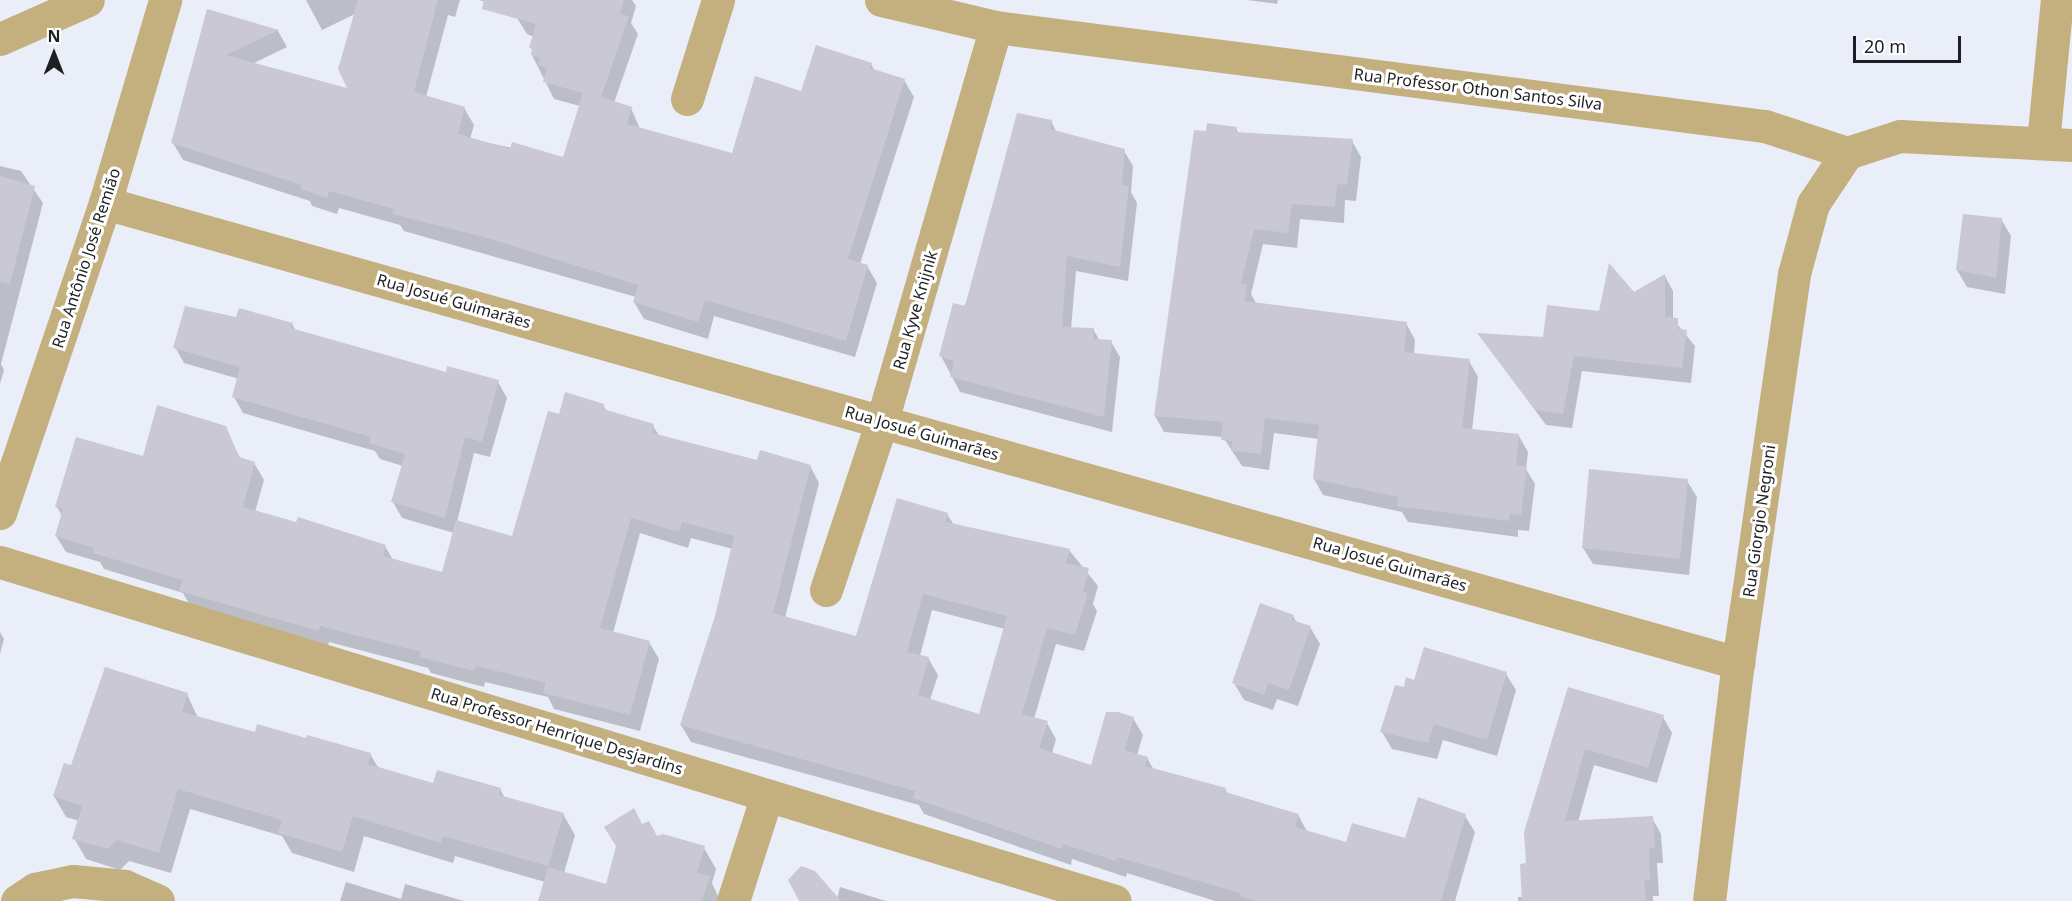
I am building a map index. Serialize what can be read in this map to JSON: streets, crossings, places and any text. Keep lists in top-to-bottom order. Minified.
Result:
{"streets":{"street":["Rua Professor Othon Santos Silva","Rua Antônio José Remião","Rua Josué Guimarães","Rua Kyve Knijnik","Rua Giorgio Negroni","Rua Professor Henrique Desjardins"]},"crossings":[["Rua Professor Othon Santos Silva","Rua Kyve Knijnik"],["Rua Professor Othon Santos Silva","Rua Giorgio Negroni"],["Rua Antônio José Remião","Rua Josué Guimarães"],["Rua Josué Guimarães","Rua Kyve Knijnik"],["Rua Josué Guimarães","Rua Giorgio Negroni"]],"scale_bar":"20 m","north":"top"}
